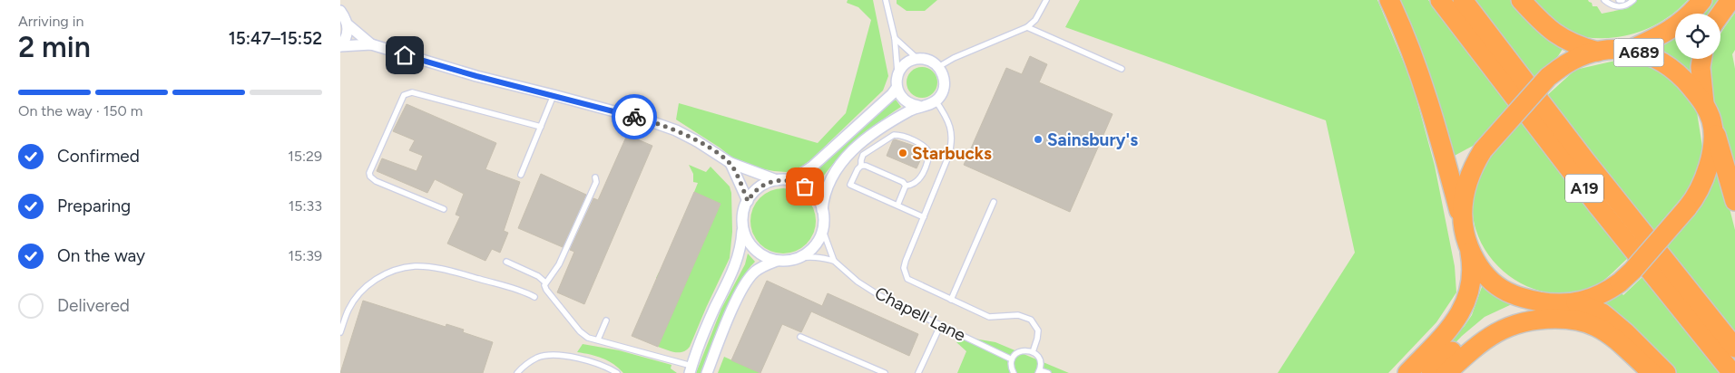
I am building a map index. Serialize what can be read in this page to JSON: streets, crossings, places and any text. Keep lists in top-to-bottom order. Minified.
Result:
{"streets":{"highway":["A689","A19"],"lane":["Chapell Lane"]},"places":["Sainsbury's","Starbucks"],"page":{"heading":["2 min","Arriving in","15:47–15:52"],"bar":"On the way · 150 m","list":[["Confirmed","15:29"],["Preparing","15:33"],["On the way","15:39"],"Delivered"]}}
